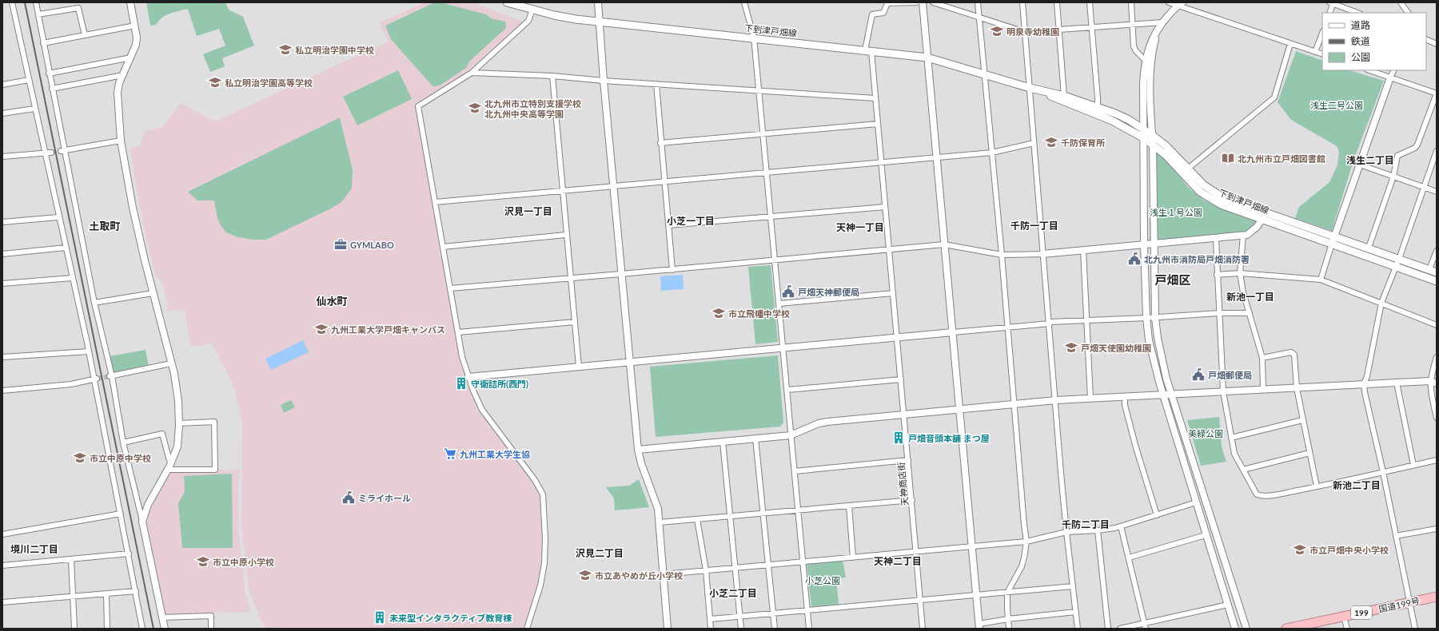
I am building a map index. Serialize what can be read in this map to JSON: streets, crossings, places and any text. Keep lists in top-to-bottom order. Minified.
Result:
{"streets":{"highway":["国道199号","199"],"main road":["下到津戸畑線"],"street":["天神商店街"]},"crossings":[["下到津戸畑線","天神商店街"]],"districts":["浅生二丁目","沢見一丁目","小芝一丁目","千防一丁目","土取町","天神一丁目","戸畑区","新池一丁目","仙水町","新池二丁目","千防二丁目","境川二丁目","沢見二丁目","天神二丁目","小芝二丁目"],"parks":["浅生二号公園","浅生１号公園","美緑公園","小芝公園"],"places":{"school or university":["明泉寺幼稚園","私立明治学園中学校","私立明治学園高等学校","北九州市立特別支援学校 北九州中央高等学園","千防保育所","市立飛幡中学校","九州工業大学戸畑キャンパス","戸畑天使園幼稚園","市立中原中学校","市立戸畑中央小学校","市立中原小学校","市立あやめが丘小学校"],"library":["北九州市立戸畑図書館"],"office":["GYMLABO"],"public building":["北九州市消防局戸畑消防署","戸畑天神郵便局","戸畑郵便局","ミライホール"],"building":["守衛詰所(西門)","戸畑音頭本舗 まつ屋","未来型インタラクティブ教育棟"],"supermarket":["九州工業大学生協"]},"legend":["道路","鉄道","公園"]}
